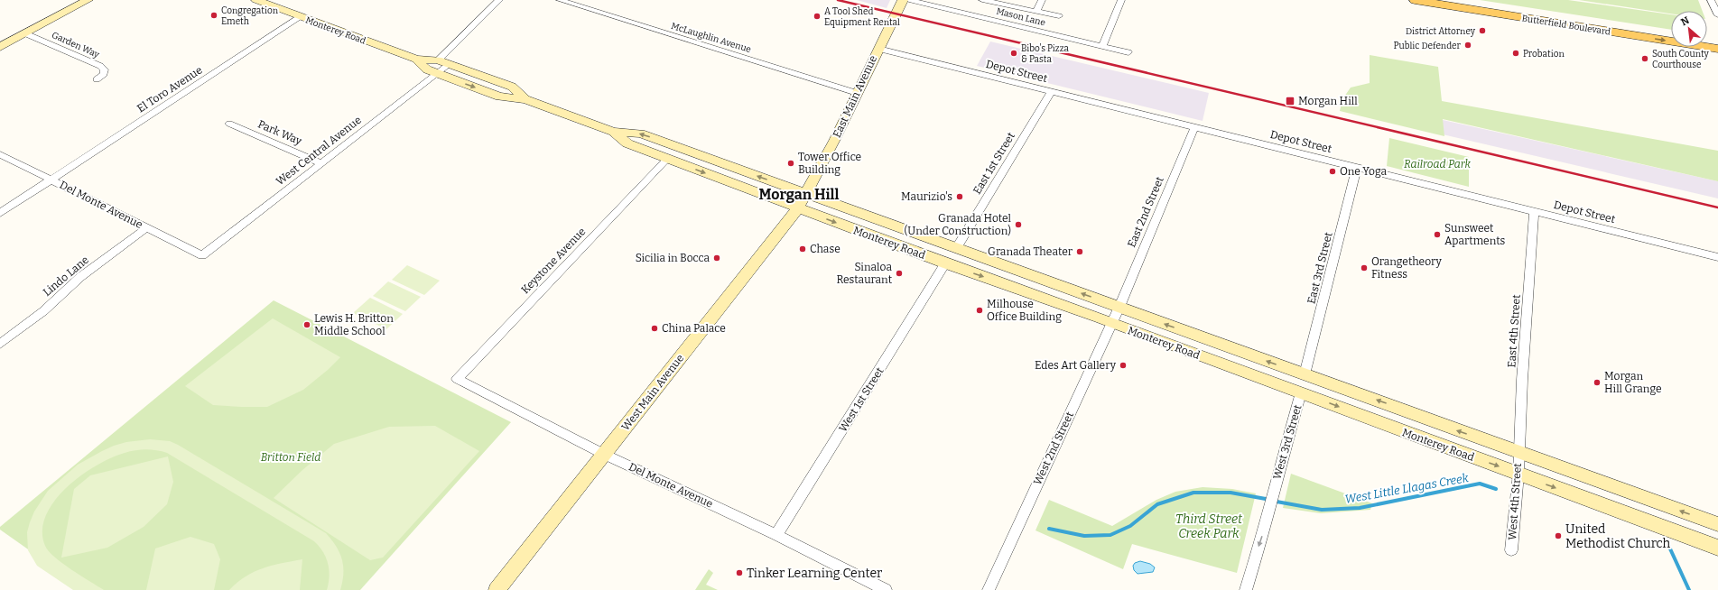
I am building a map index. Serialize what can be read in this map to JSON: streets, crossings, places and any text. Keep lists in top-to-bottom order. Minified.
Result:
{"streets":{"main road":["Butterfield Boulevard","Monterey Road","East Main Avenue","West Main Avenue"],"street":["Mason Lane","McLaughlin Avenue","Garden Way","Depot Street","El Toro Avenue","Park Way","West Central Avenue","East 1st Street","Del Monte Avenue","East 2nd Street","Keystone Avenue","East 3rd Street","Lindo Lane","East 4th Street","West 1st Street","West 3rd Street","West 2nd Street","West 4th Street"]},"crossings":[["Monterey Road","El Toro Avenue"],["Monterey Road","East Main Avenue"],["Monterey Road","West Central Avenue"],["Monterey Road","East 1st Street"],["Monterey Road","East 2nd Street"],["Monterey Road","Keystone Avenue"],["Monterey Road","East 3rd Street"],["Monterey Road","East 4th Street"],["Monterey Road","West Main Avenue"],["Monterey Road","West 1st Street"],["Monterey Road","West 3rd Street"],["Monterey Road","West 2nd Street"],["Monterey Road","West 4th Street"],["McLaughlin Avenue","East Main Avenue"],["Depot Street","East Main Avenue"],["Depot Street","East 1st Street"],["Depot Street","East 2nd Street"],["Depot Street","East 3rd Street"],["Depot Street","East 4th Street"],["El Toro Avenue","Del Monte Avenue"],["East Main Avenue","West Main Avenue"],["Park Way","West Central Avenue"],["West Central Avenue","Del Monte Avenue"],["Del Monte Avenue","Keystone Avenue"],["Del Monte Avenue","Lindo Lane"],["Del Monte Avenue","West Main Avenue"],["Del Monte Avenue","West 1st Street"],["East 2nd Street","West 2nd Street"],["East 4th Street","West 4th Street"]],"one_way":["West 3rd Street"],"districts":["Morgan Hill"],"water":["West Little Llagas Creek"],"parks":["Railroad Park","Britton Field","Third Street Creek Park"],"places":{"other":["Congregation Emeth","A Tool Shed Equipment Rental","District Attorney","Public Defender","Bibo's Pizza & Pasta","Probation","South County Courthouse","Tower Office Building","One Yoga","Maurizio's","Granada Hotel (Under Construction)","Sunsweet Apartments","Chase","Granada Theater","Sicilia in Bocca","Orangetheory Fitness","Sinaloa Restaurant","Milhouse Office Building","Lewis H. Britton Middle School","China Palace","Edes Art Gallery","Morgan Hill Grange","United Methodist Church","Tinker Learning Center"],"transit":["Morgan Hill"]},"north":"top left"}
